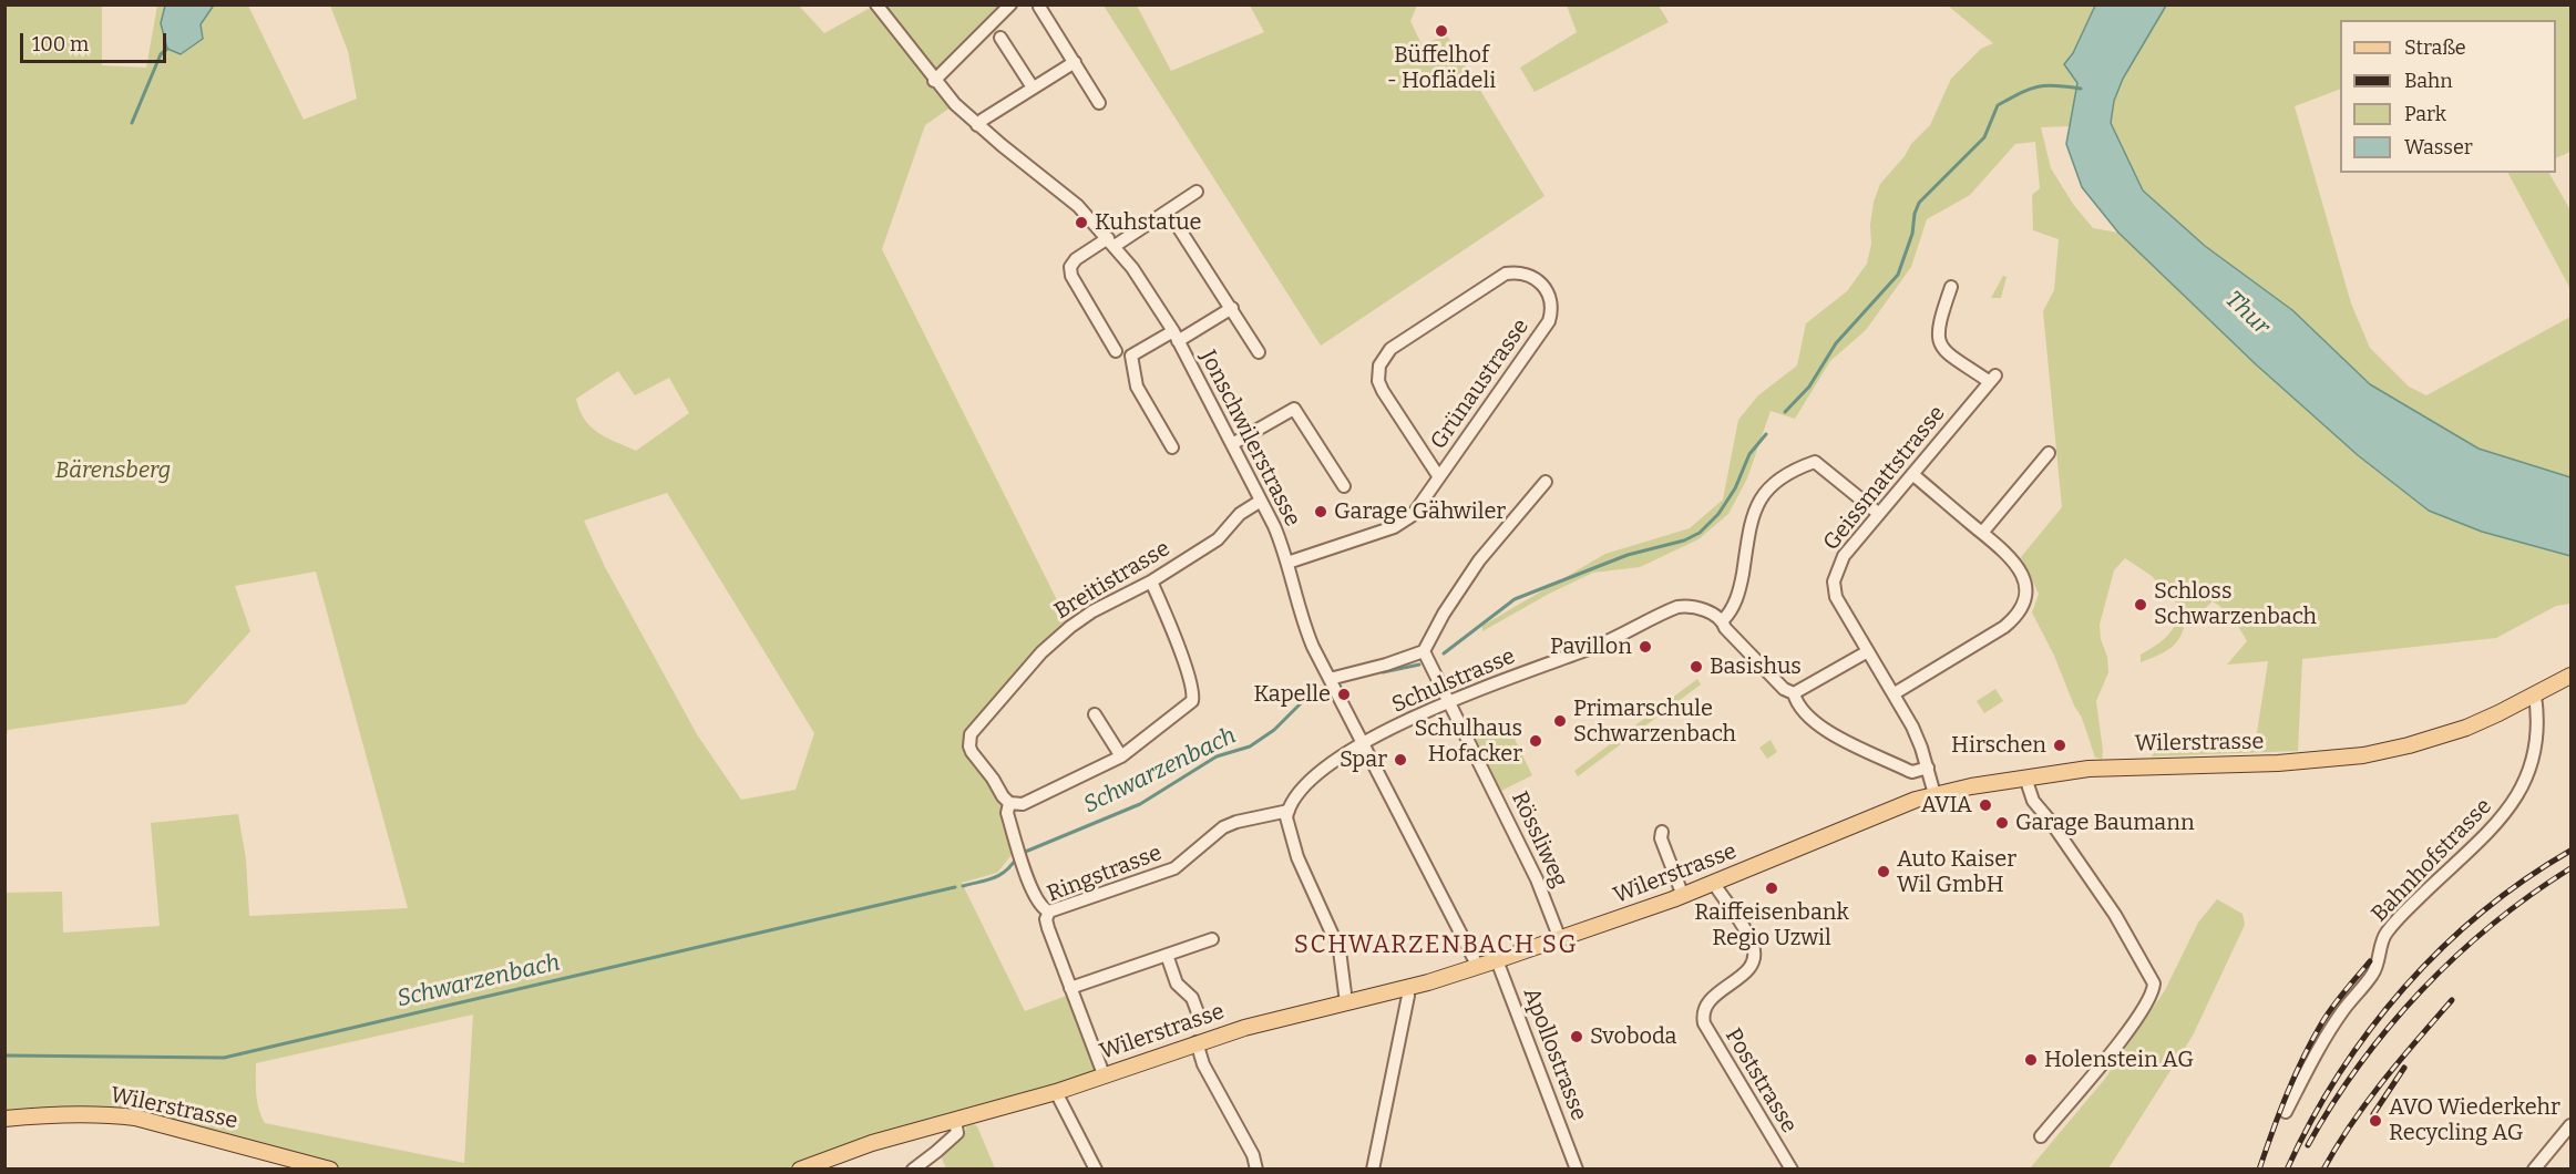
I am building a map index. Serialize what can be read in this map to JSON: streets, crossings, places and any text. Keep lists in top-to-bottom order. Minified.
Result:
{"streets":{"main road":["Wilerstrasse"],"street":["Grünaustrasse","Jonschwilerstrasse","Geissmattstrasse","Breitistrasse","Schulstrasse","Rössliweg","Bahnhofstrasse","Ringstrasse","Apollostrasse","Poststrasse"]},"crossings":[["Grünaustrasse","Jonschwilerstrasse"],["Jonschwilerstrasse","Breitistrasse"],["Jonschwilerstrasse","Schulstrasse"],["Jonschwilerstrasse","Wilerstrasse"],["Geissmattstrasse","Schulstrasse"],["Geissmattstrasse","Wilerstrasse"],["Breitistrasse","Ringstrasse"],["Schulstrasse","Rössliweg"],["Schulstrasse","Ringstrasse"],["Wilerstrasse","Rössliweg"],["Wilerstrasse","Bahnhofstrasse"],["Wilerstrasse","Ringstrasse"],["Wilerstrasse","Apollostrasse"],["Wilerstrasse","Poststrasse"]],"districts":["SCHWARZENBACH SG"],"water":["Thur","Schwarzenbach"],"parks":["Bärensberg"],"places":["Büffelhof - Hoflädeli","Kuhstatue","Garage Gähwiler","Schloss Schwarzenbach","Pavillon","Basishus","Kapelle","Primarschule Schwarzenbach","Schulhaus Hofacker","Hirschen","Spar","AVIA","Garage Baumann","Auto Kaiser Wil GmbH","Raiffeisenbank Regio Uzwil","Svoboda","Holenstein AG","AVO Wiederkehr Recycling AG"],"legend":["Straße","Bahn","Park","Wasser"],"scale_bar":"100 m"}
